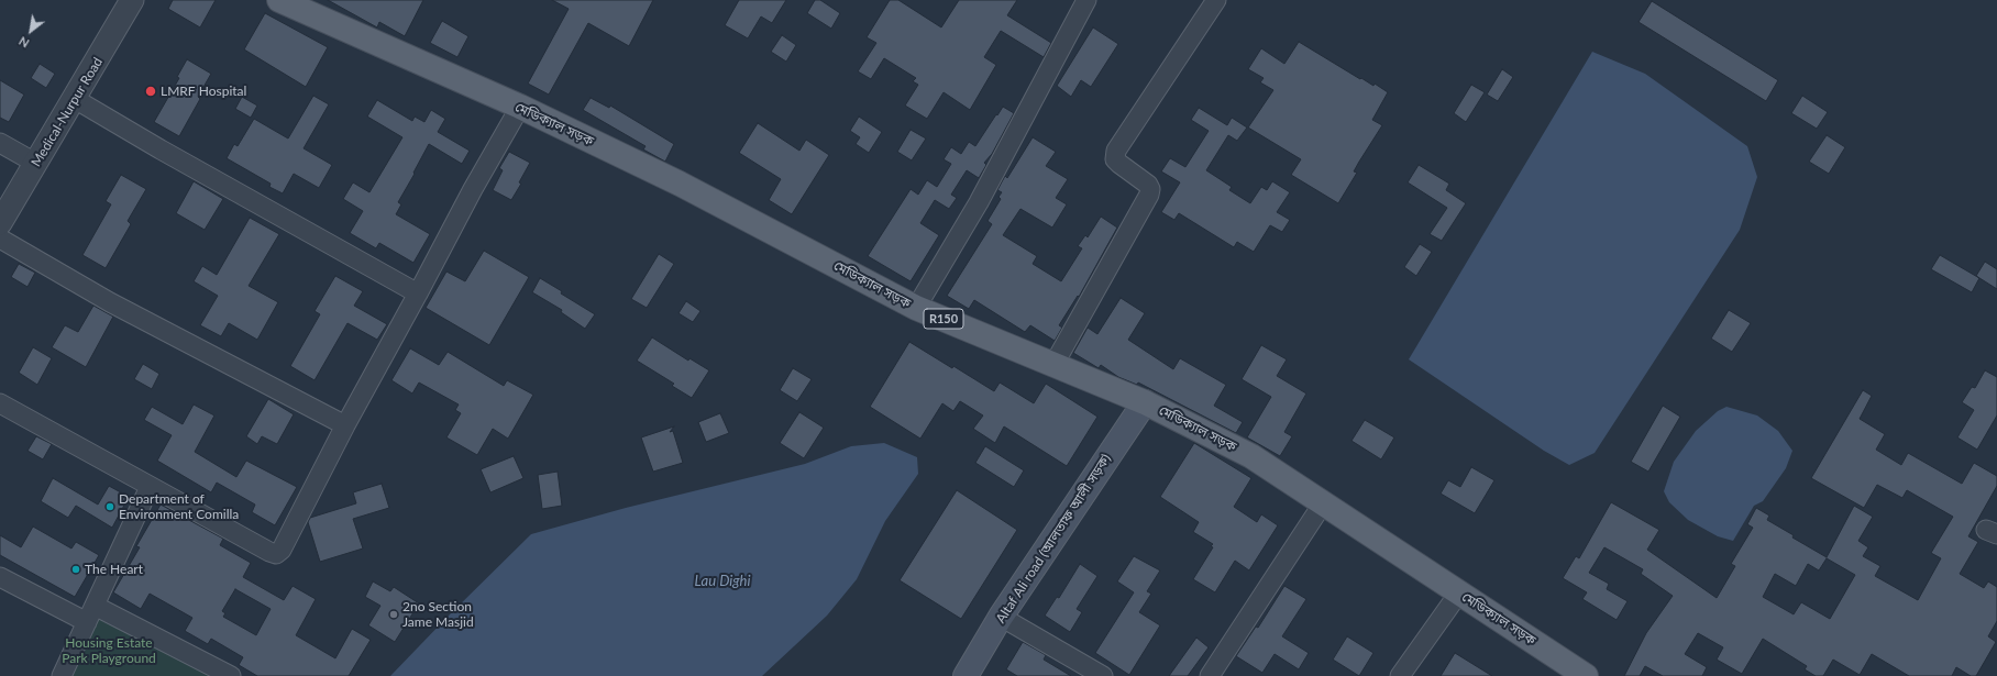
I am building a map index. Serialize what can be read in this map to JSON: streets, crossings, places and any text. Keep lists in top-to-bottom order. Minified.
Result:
{"streets":{"main road":["মেডিক্যাল সড়ক","R150","Altaf Ali road (আলতাফ আলী সড়ক)"],"street":["Medical-Nurpur Road"]},"crossings":[["মেডিক্যাল সড়ক","Altaf Ali road (আলতাফ আলী সড়ক)"]],"water":["Lau Dighi"],"parks":["Housing Estate Park Playground"],"places":["LMRF Hospital","Department of Environment Comilla","The Heart","2no Section Jame Masjid"],"north":"bottom left"}
